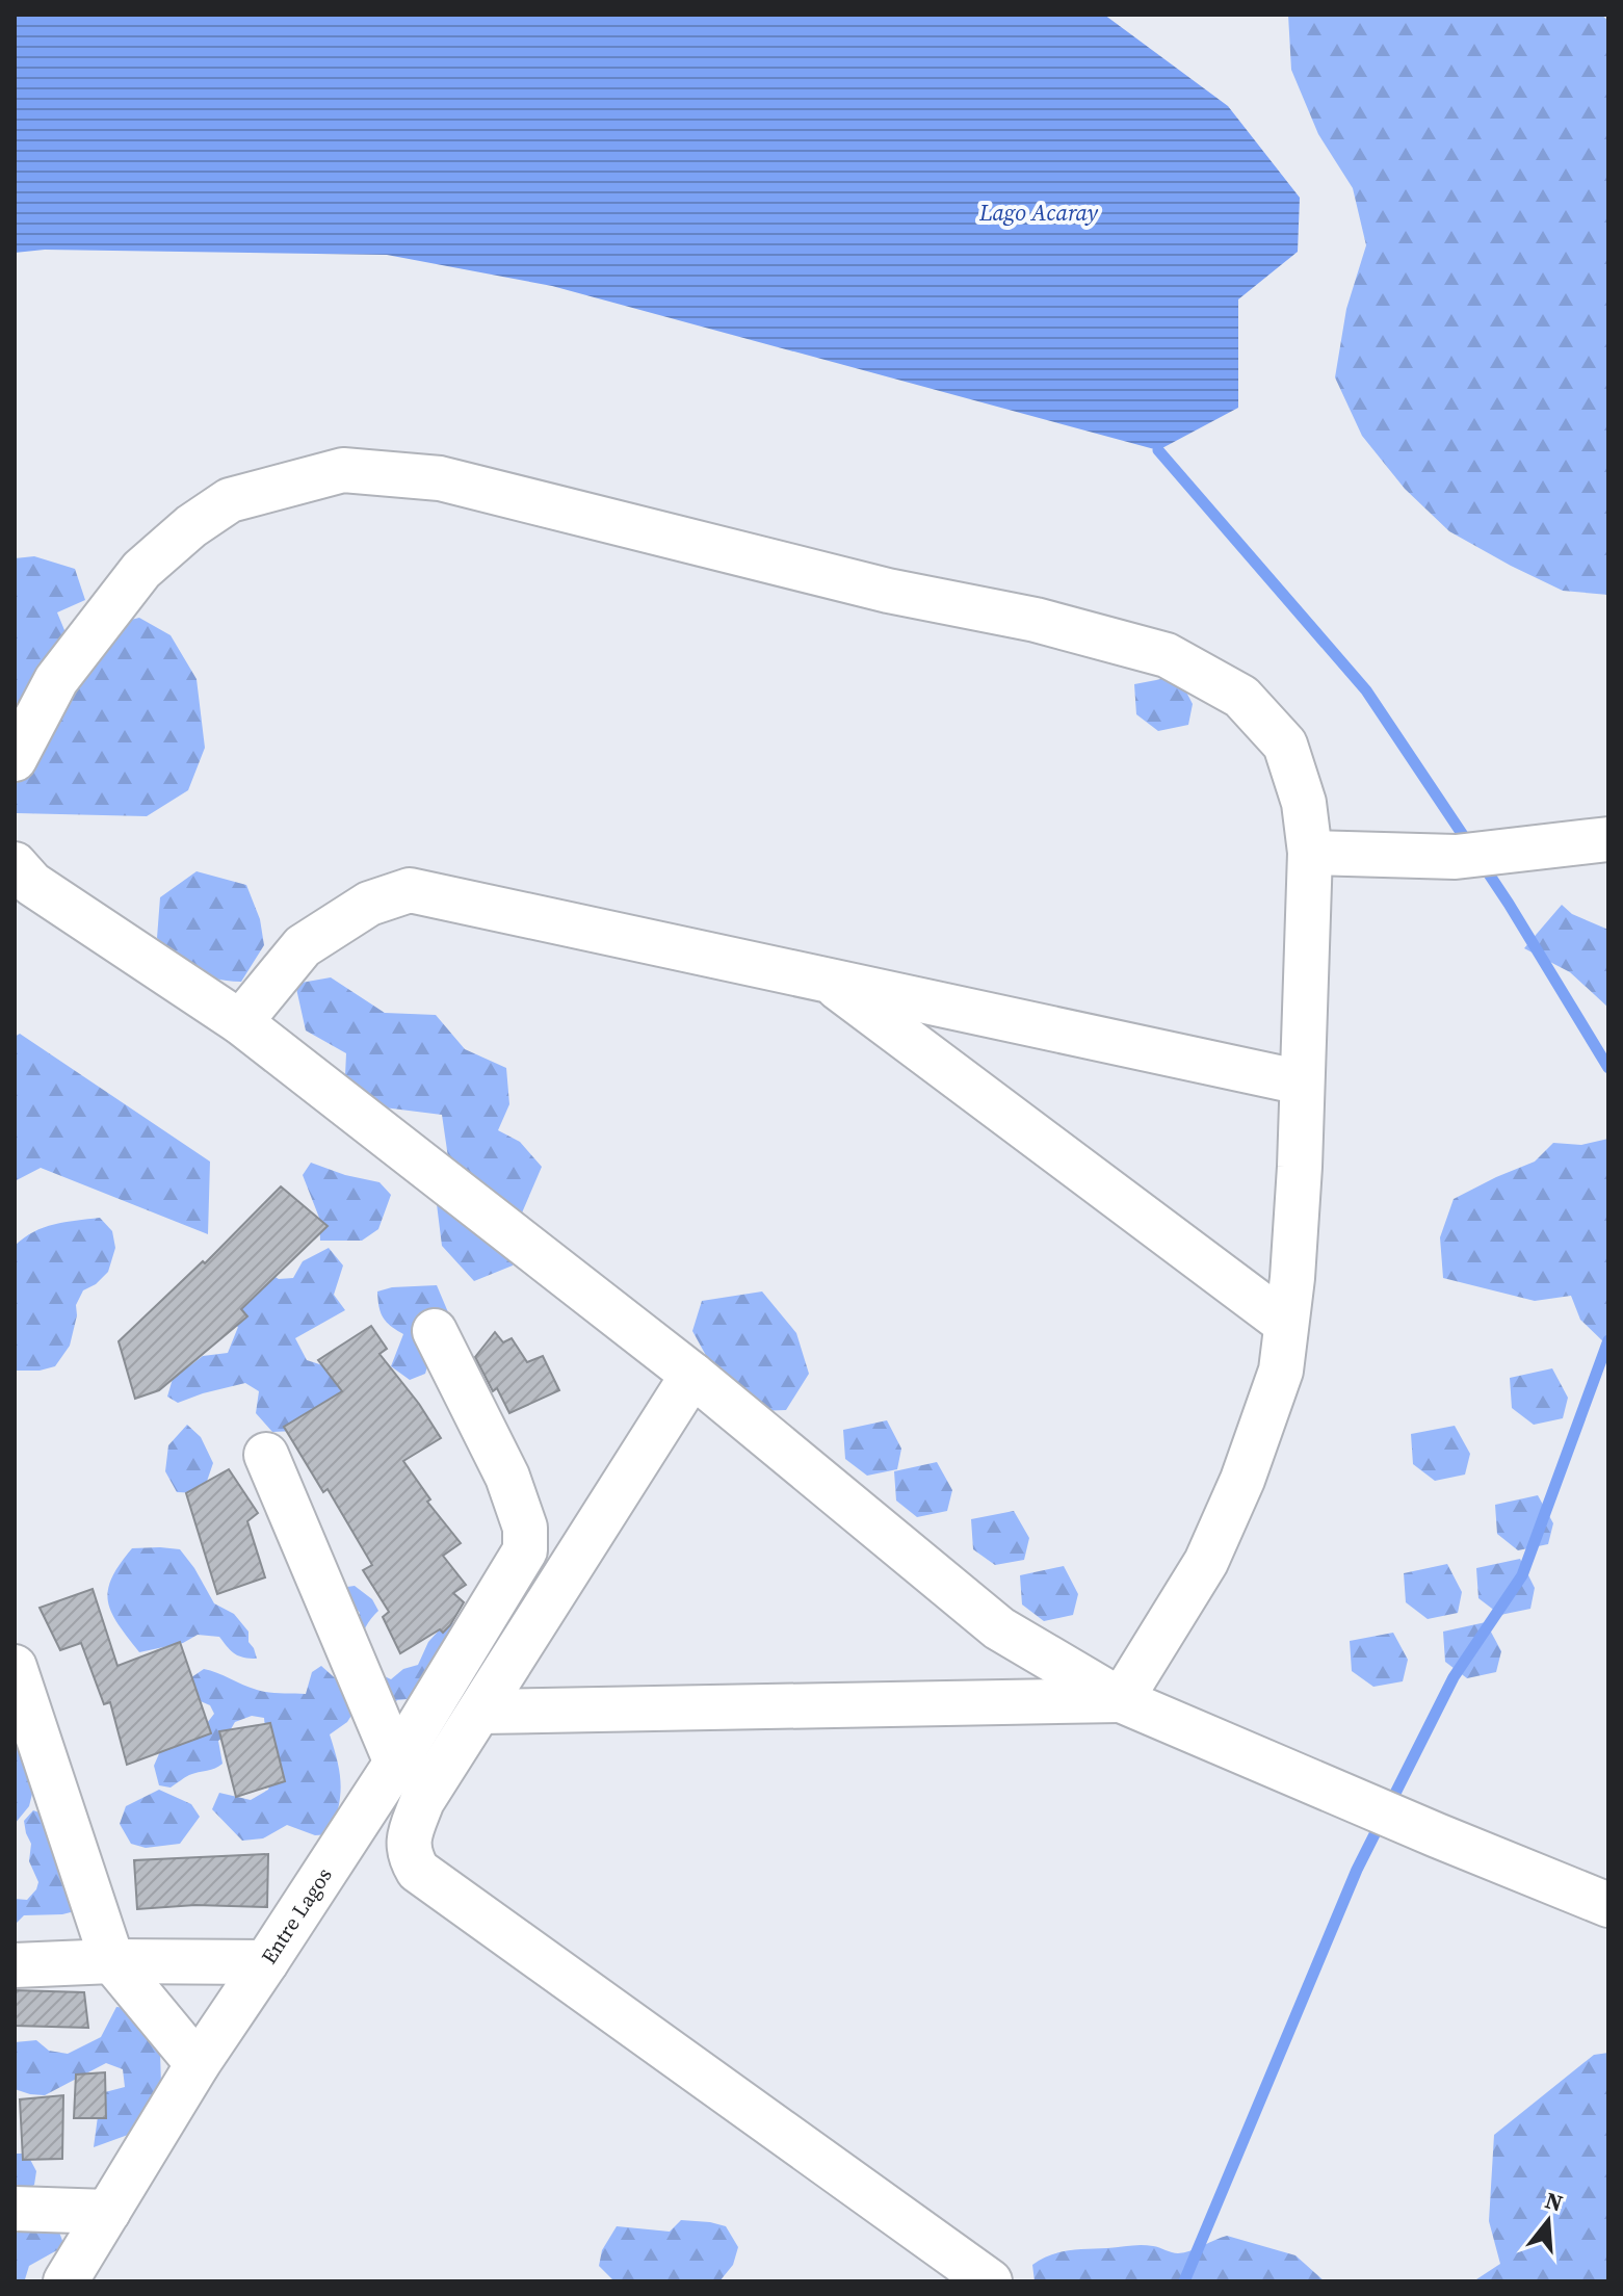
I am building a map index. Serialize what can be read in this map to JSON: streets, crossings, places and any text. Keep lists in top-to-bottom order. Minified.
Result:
{"streets":{"street":["Entre Lagos"]},"water":["Lago Acaray"],"north":"top"}
